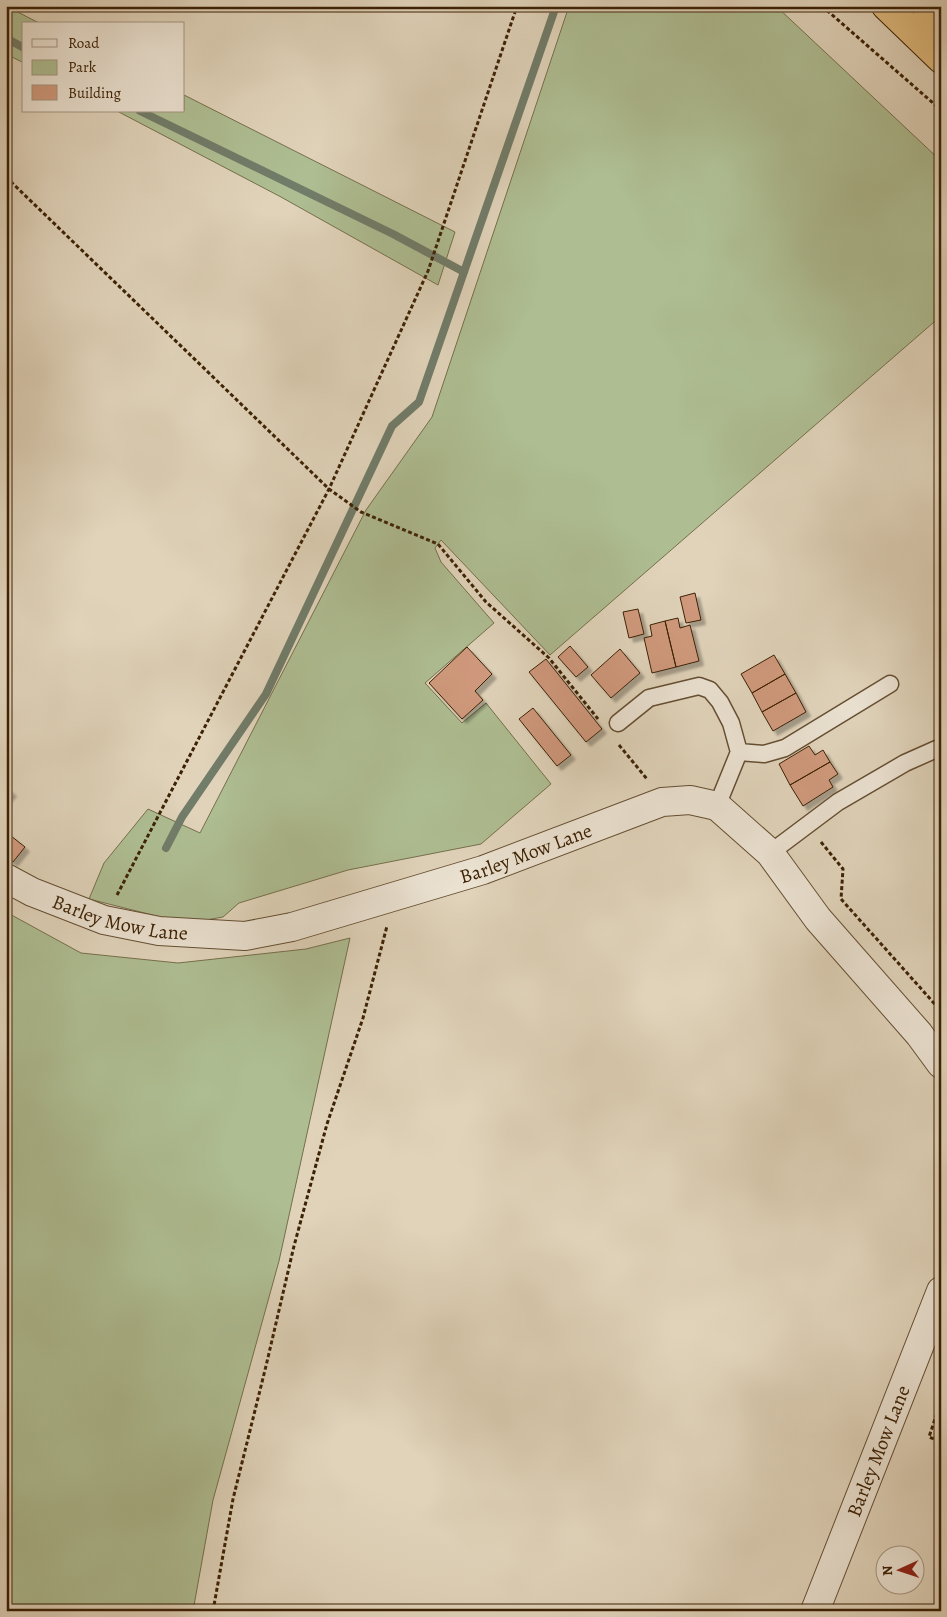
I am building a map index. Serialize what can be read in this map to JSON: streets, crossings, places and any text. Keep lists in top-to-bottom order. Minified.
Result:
{"streets":{"street":["Barley Mow Lane"]},"legend":["Road","Park","Building"],"north":"left"}
